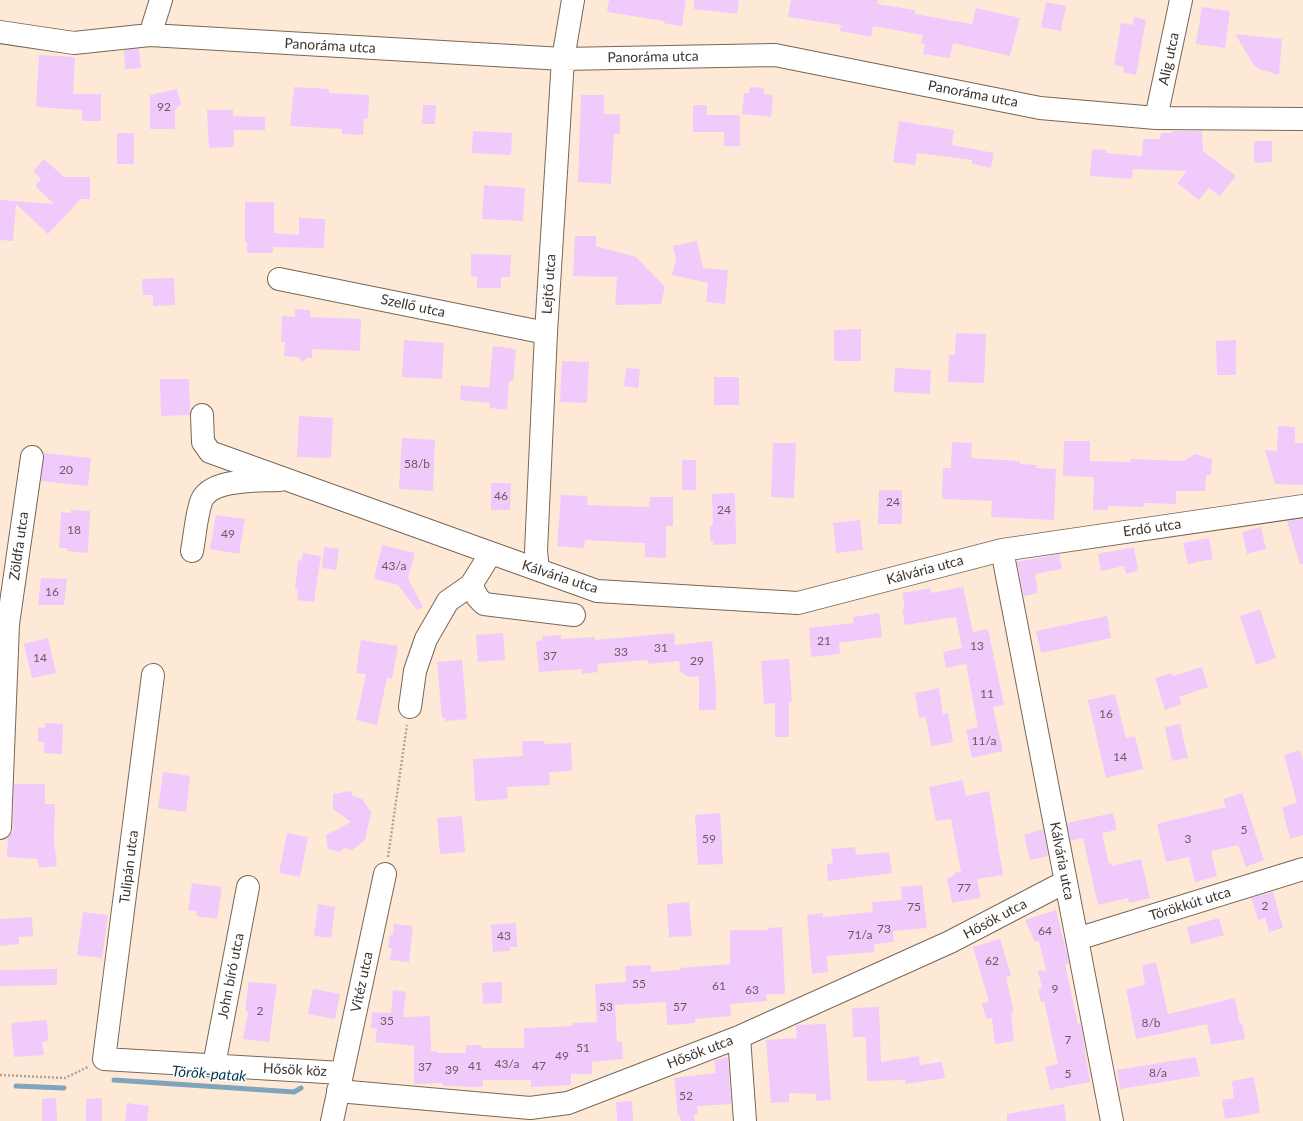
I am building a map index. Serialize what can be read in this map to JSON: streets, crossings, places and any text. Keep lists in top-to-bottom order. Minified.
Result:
{"streets":{"street":["Panoráma utca","Alig utca","Lejtő utca","Szellő utca","Erdő utca","Zöldfa utca","Kálvária utca","Tulipán utca","Törökkút utca","Hősök utca","John bíró utca","Vitéz utca","Hősök köz"]},"crossings":[["Panoráma utca","Alig utca"],["Panoráma utca","Lejtő utca"],["Lejtő utca","Szellő utca"],["Lejtő utca","Kálvária utca"],["Erdő utca","Kálvária utca"],["Kálvária utca","Törökkút utca"],["Kálvária utca","Hősök utca"],["Tulipán utca","Hősök köz"],["Hősök utca","Vitéz utca"],["Hősök utca","Hősök köz"],["John bíró utca","Hősök köz"],["Vitéz utca","Hősök köz"]],"water":["Török-patak"],"house_numbers":["92","58/b","20","46","24","24","18","49","43/a","16","21","13","31","33","37","14","29","11","16","11/a","14","5","59","3","77","2","75","73","64","71/a","43","62","55","61","9","63","53","57","2","35","8/b","7","51","49","43/a","41","47","37","39","8/a","5","52"]}
